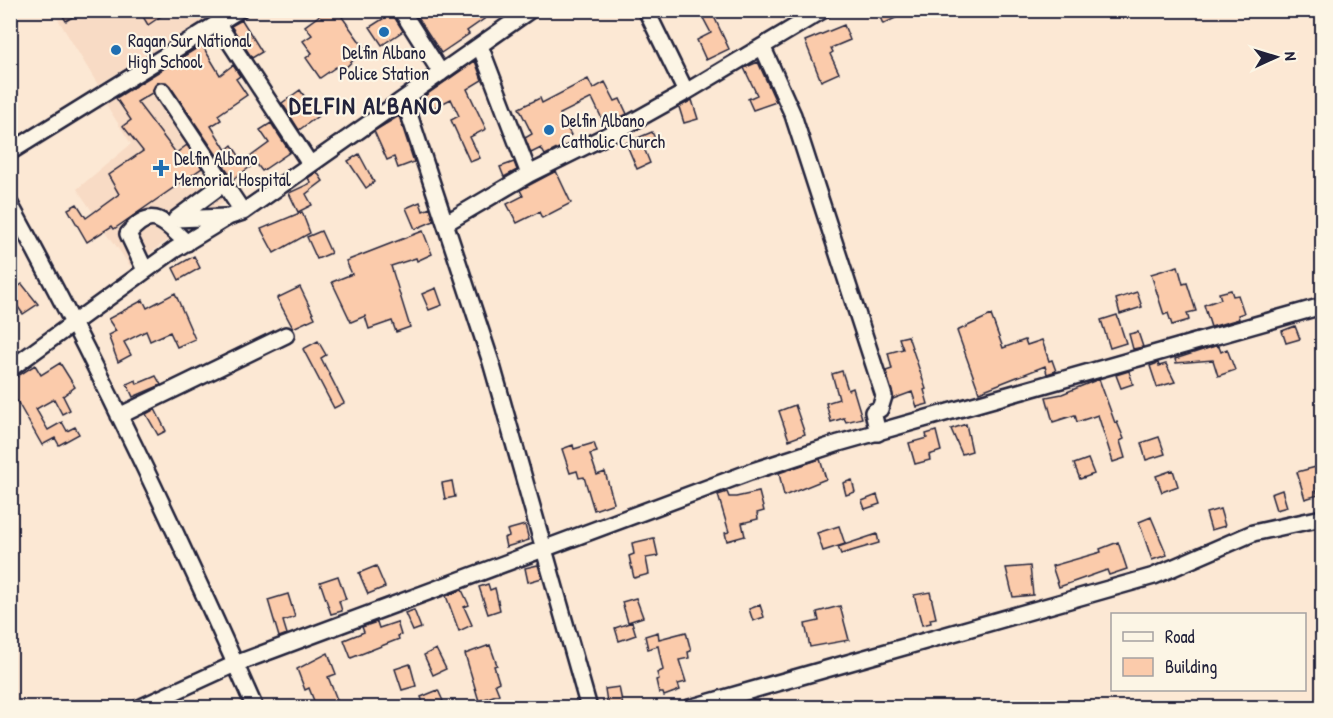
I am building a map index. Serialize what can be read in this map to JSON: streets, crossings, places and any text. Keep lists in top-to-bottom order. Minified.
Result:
{"districts":["DELFIN ALBANO"],"places":{"other":["Delfin Albano Police Station","Ragan Sur National High School","Delfin Albano Catholic Church"],"health":["Delfin Albano Memorial Hospital"]},"legend":["Road","Building"],"north":"right"}
